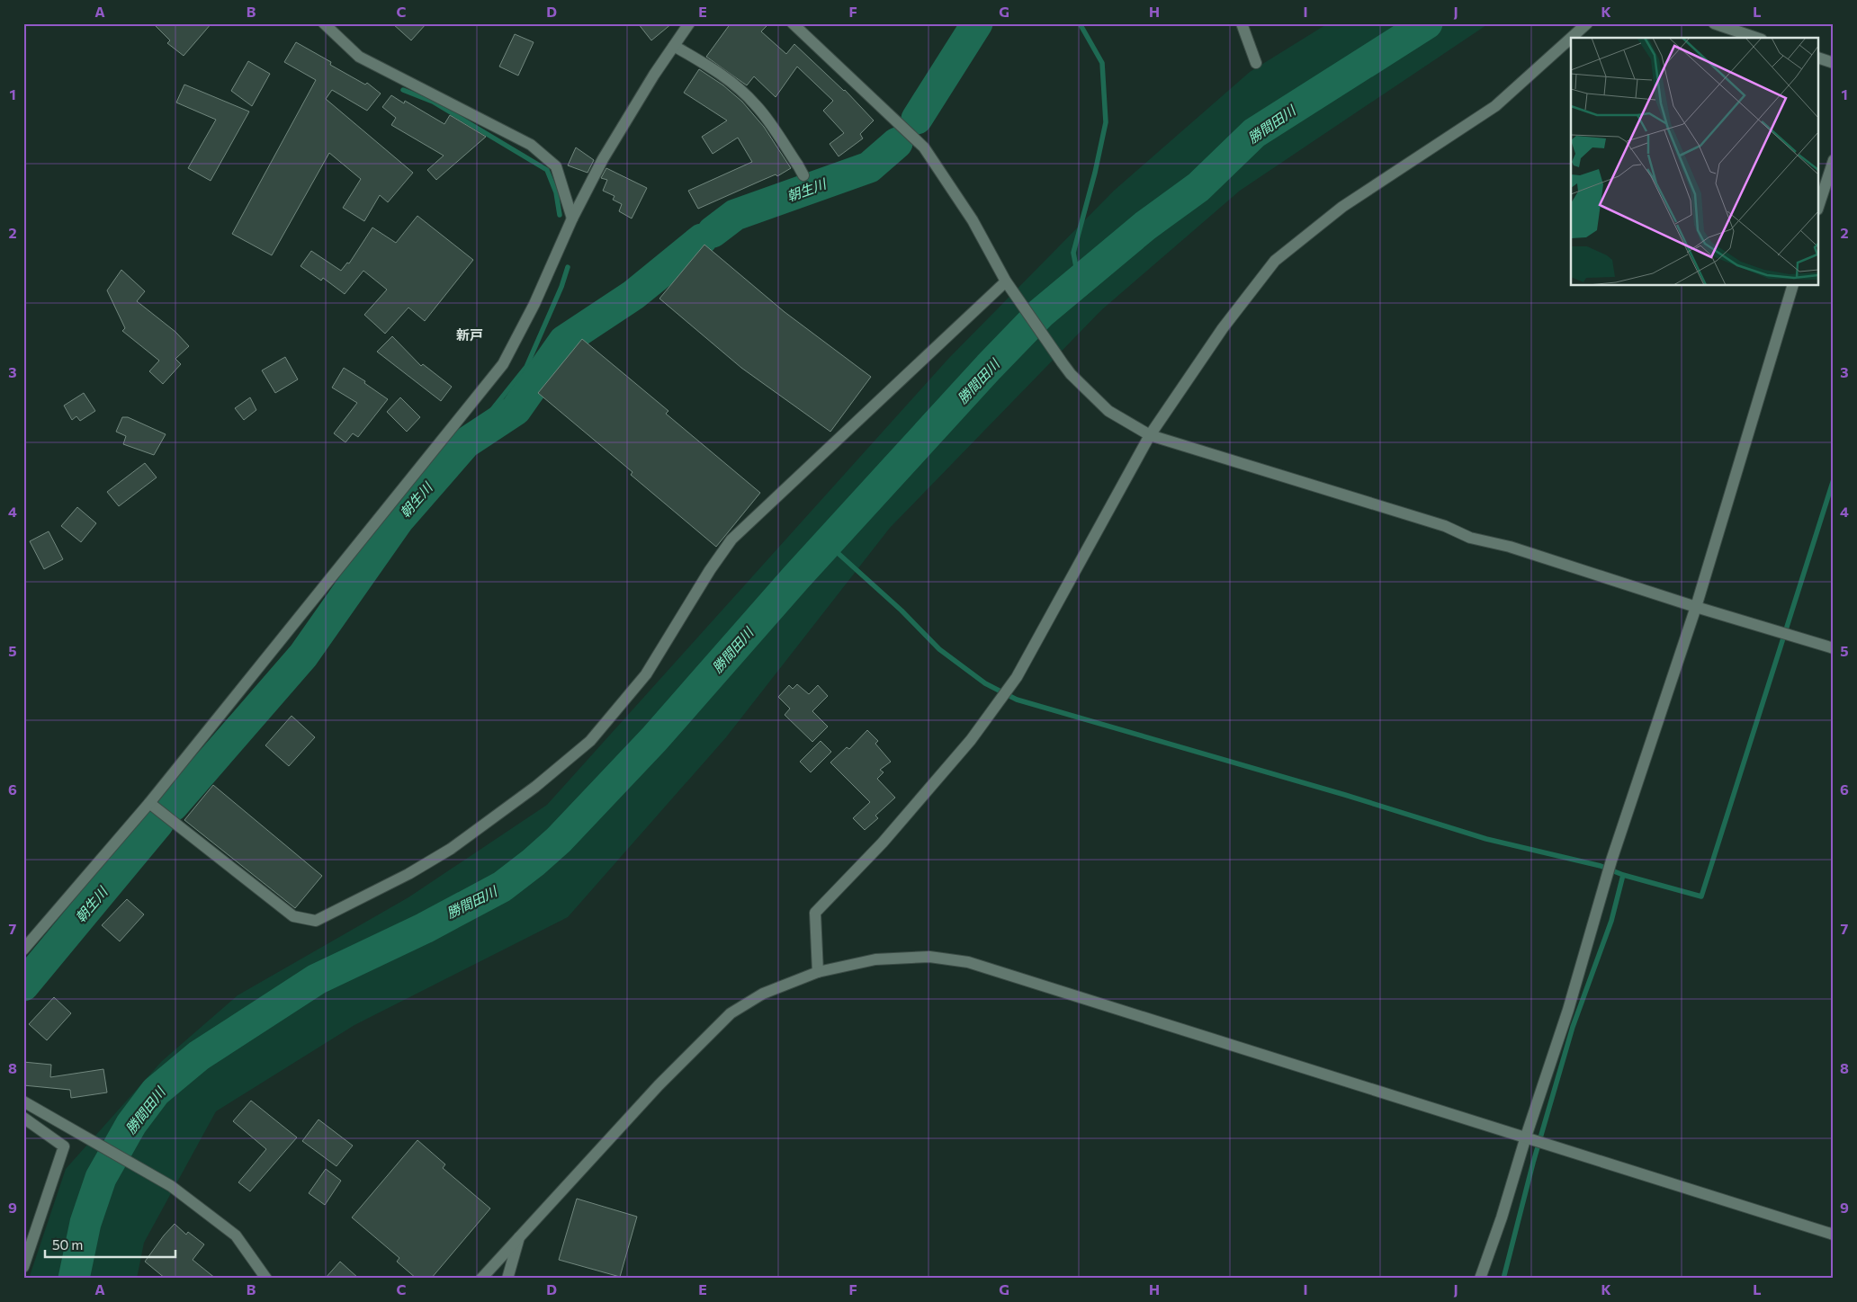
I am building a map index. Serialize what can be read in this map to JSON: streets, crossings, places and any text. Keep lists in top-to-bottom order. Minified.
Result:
{"districts":["新戸"],"water":["勝間田川","朝生川"],"scale_bar":"50 m","grid":{"columns":["A","B","C","D","E","F","G","H","I","J","K","L"],"rows":["1","2","3","4","5","6","7","8","9"]}}
